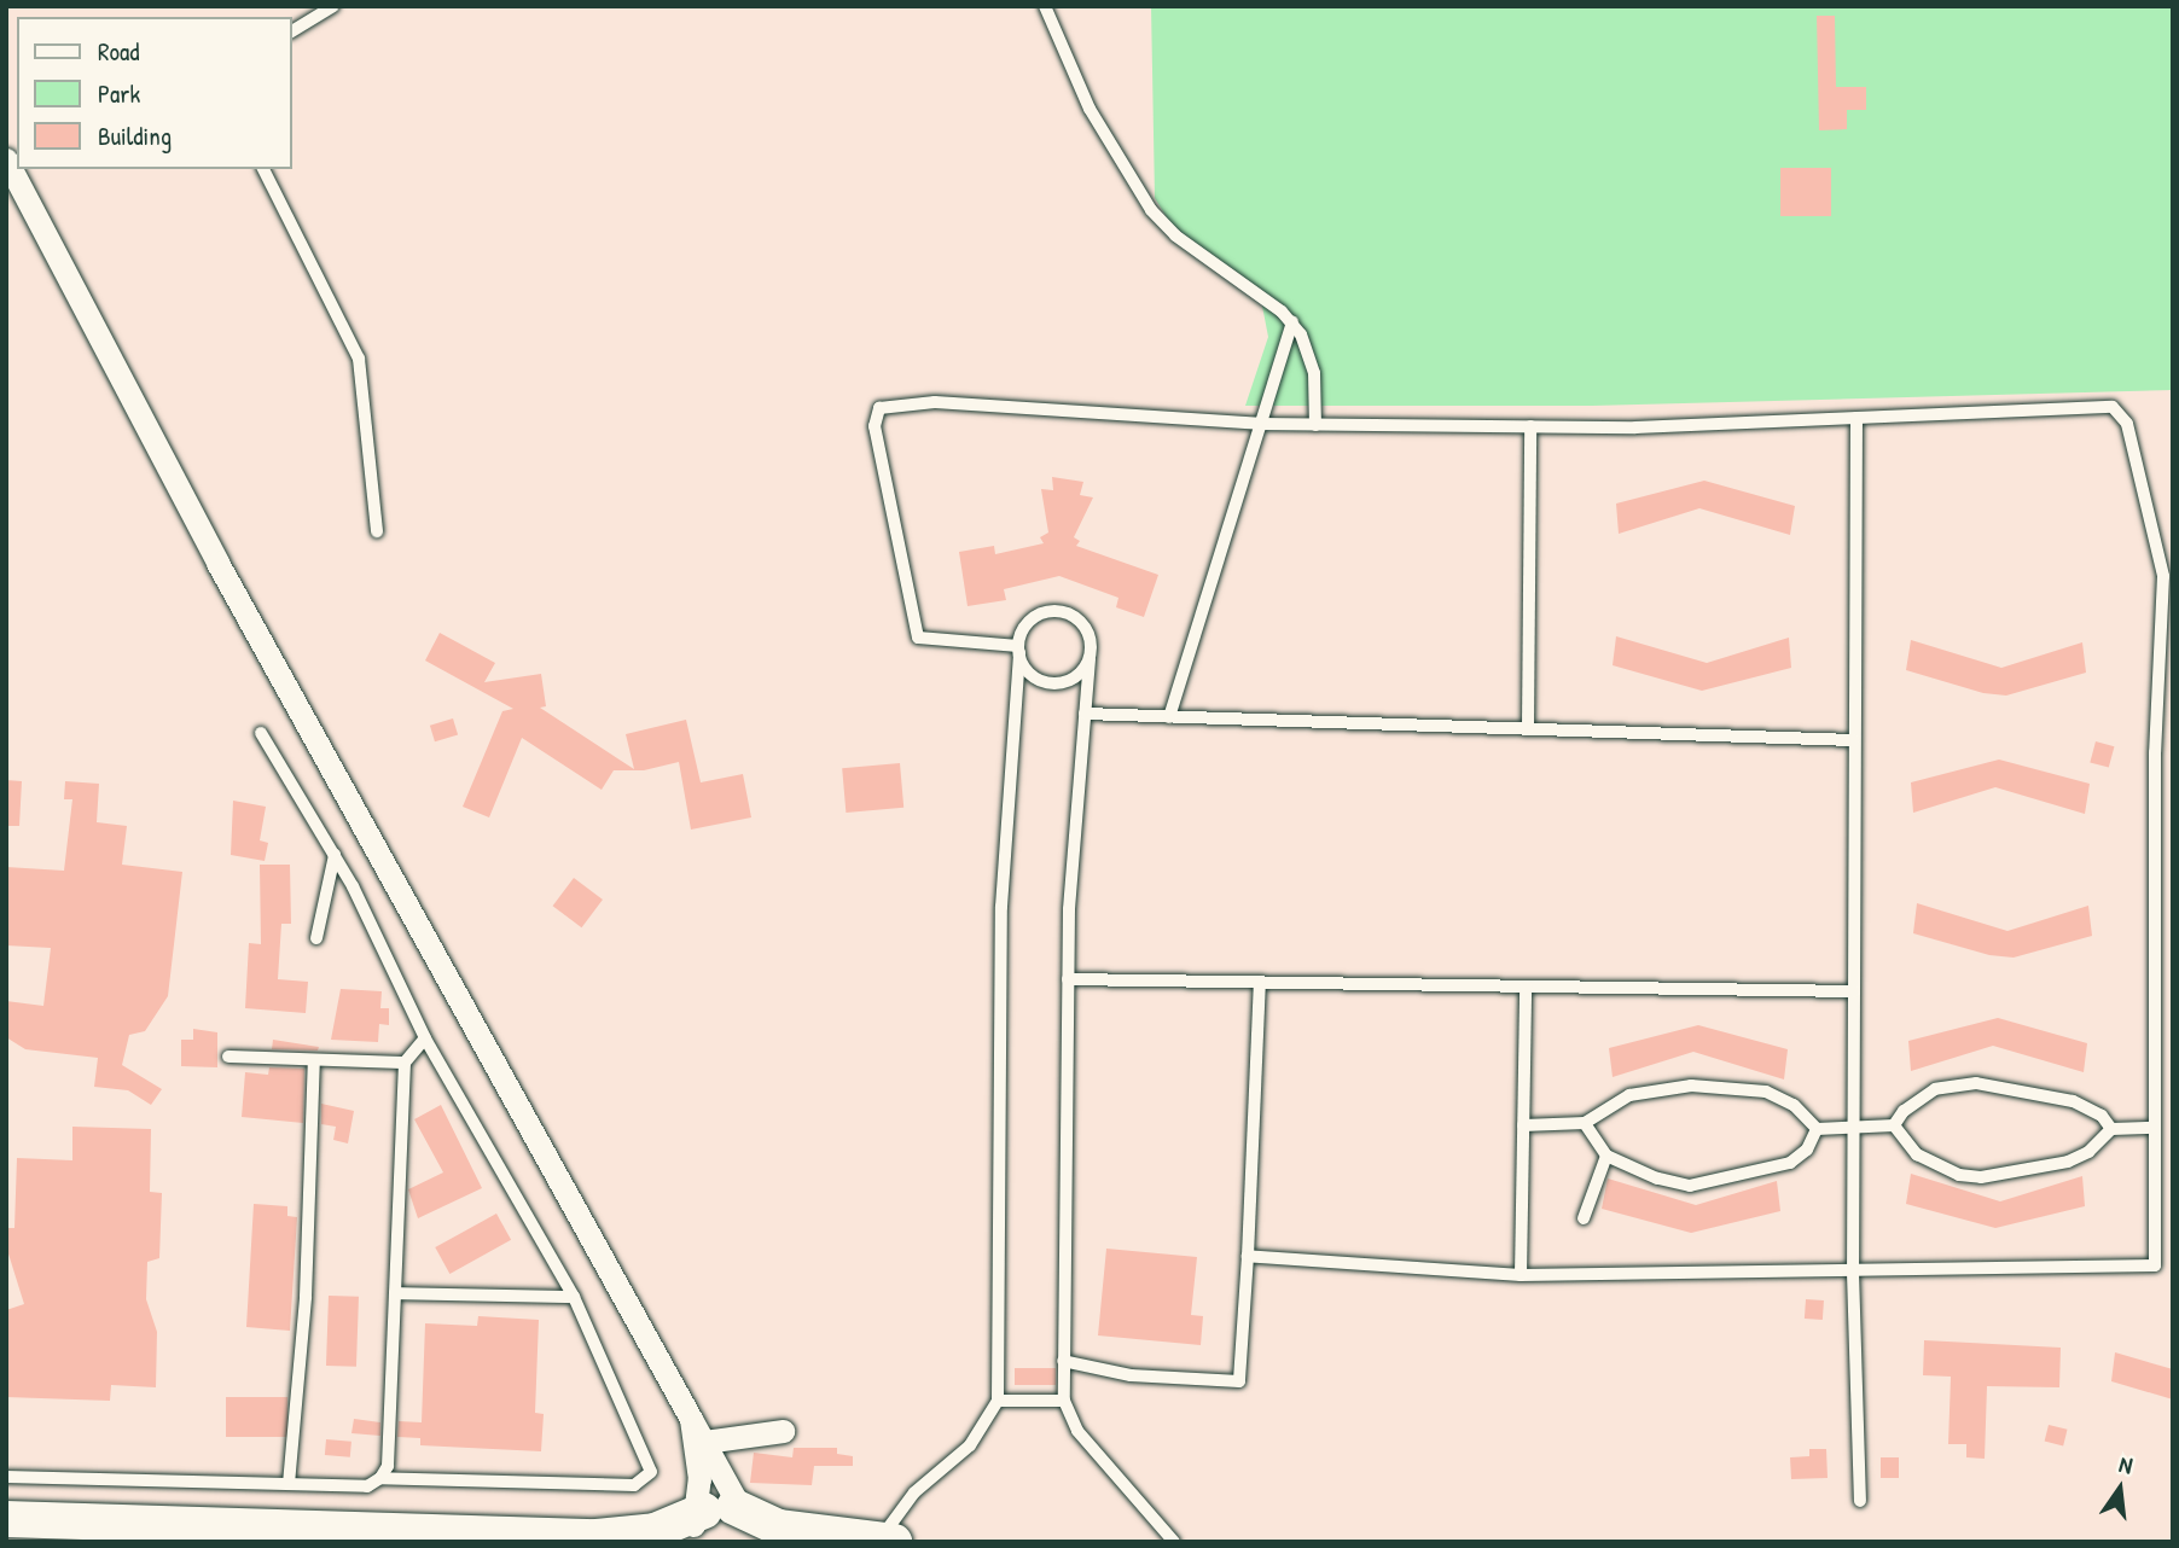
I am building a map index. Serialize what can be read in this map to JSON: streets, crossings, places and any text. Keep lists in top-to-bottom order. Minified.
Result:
{"legend":["Road","Park","Building"],"north":"top"}
